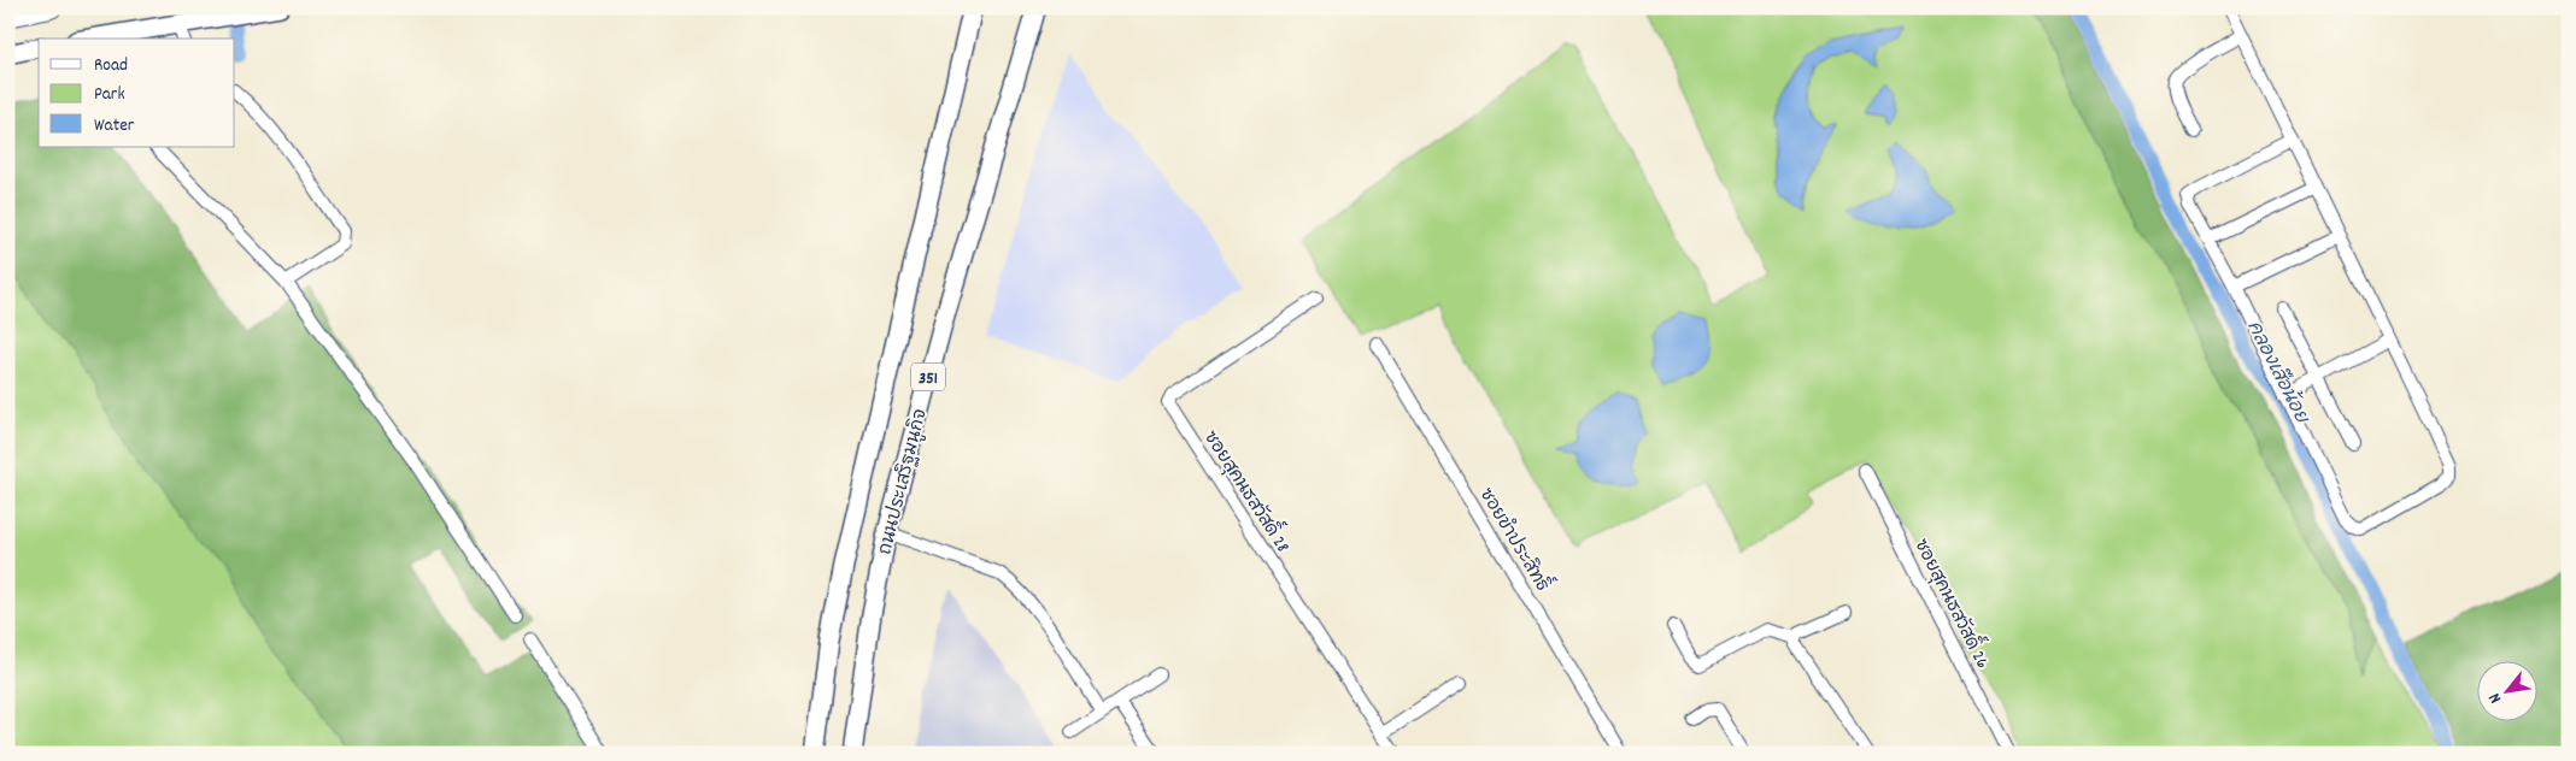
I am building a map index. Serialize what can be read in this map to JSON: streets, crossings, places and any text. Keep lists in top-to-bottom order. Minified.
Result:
{"streets":{"main road":["351","ถนนประเสริฐมนูกิจ"],"street":["ซอยสุคนธสวัสดิ์ 28","ซอยขำประสิทธิ์","ซอยสุคนธสวัสดิ์ 26"]},"water":["คลองเสือน้อย"],"legend":["Road","Park","Water"],"north":"bottom left"}
